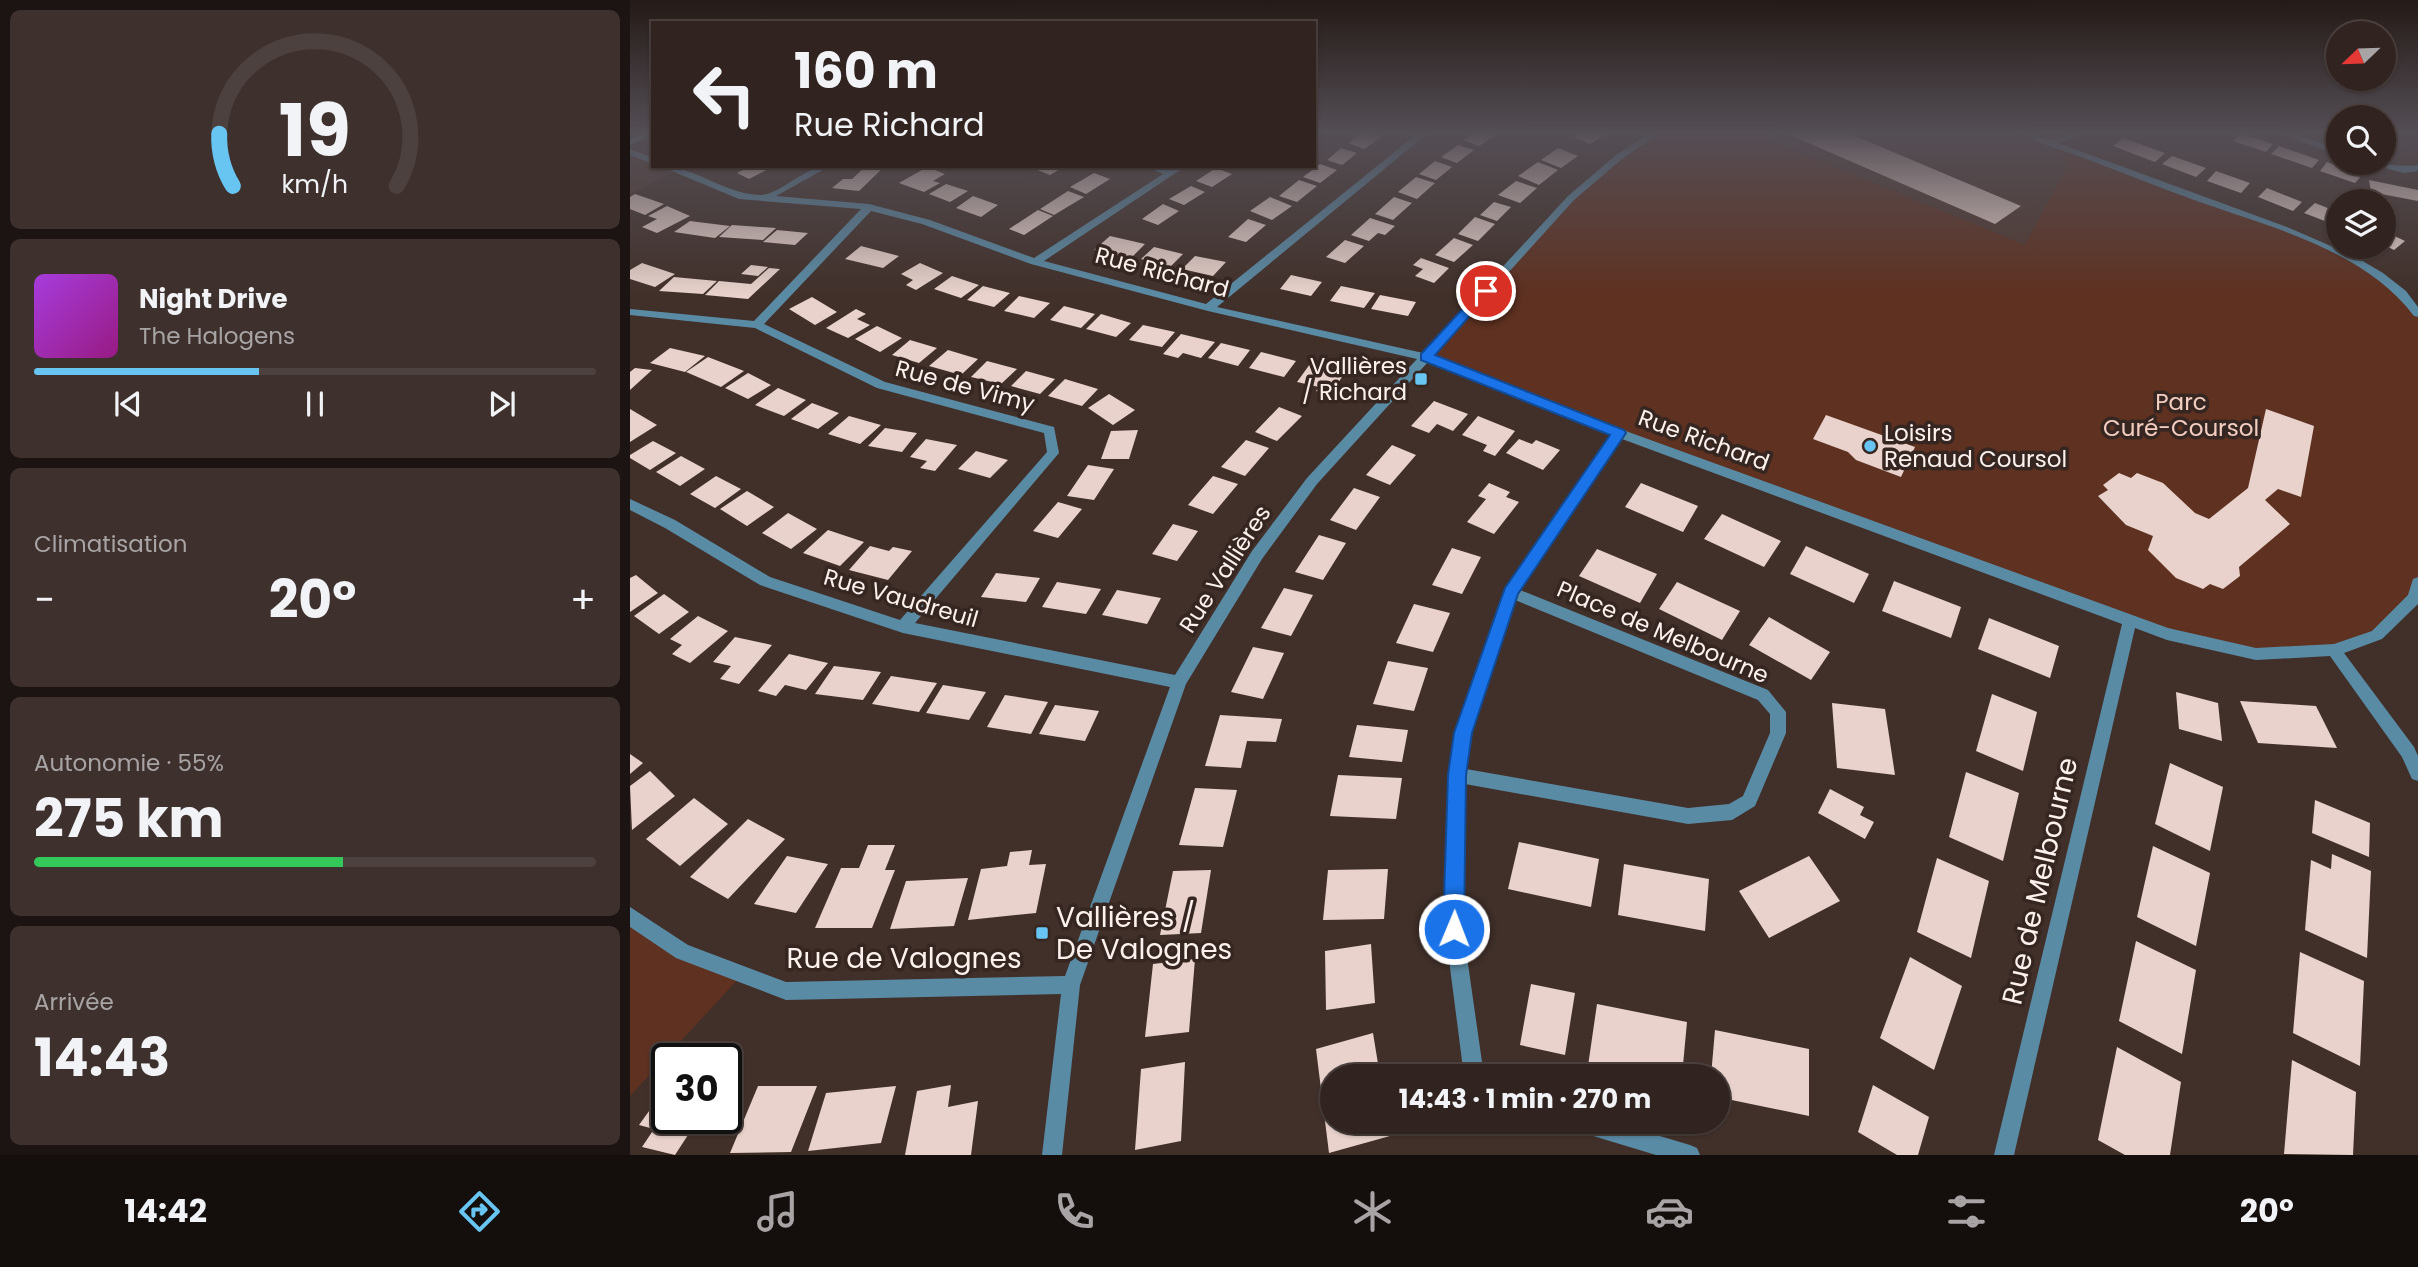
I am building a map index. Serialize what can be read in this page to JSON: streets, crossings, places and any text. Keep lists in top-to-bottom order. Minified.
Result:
{"streets":{"street":["Rue Richard","Rue de Vimy","Rue Vallières","Rue Vaudreuil","Place de Melbourne","Rue de Melbourne","Rue de Valognes"]},"crossings":[["Rue Richard","Rue Vallières"],["Rue Richard","Rue de Melbourne"],["Rue de Vimy","Rue Vaudreuil"],["Rue Vallières","Rue Vaudreuil"],["Rue Vallières","Rue de Valognes"]],"parks":["Parc Curé-Coursol"],"places":{"transit":["Vallières / Richard","Vallières / De Valognes"],"other":["Loisirs Renaud Coursol"]},"north":"bottom left","page":{"turn":["160 m","Rue Richard"],"song":["Night Drive","The Halogens"],"tile":["Climatisation",["Autonomie · 55%","275 km"],["Arrivée","14:43"]],"heat":["−","20°","+"],"limit":"30","trip":"14:43 · 1 min · 270 m","tabs":["14:42","20°"],"gauge":["19","km/h"]}}
